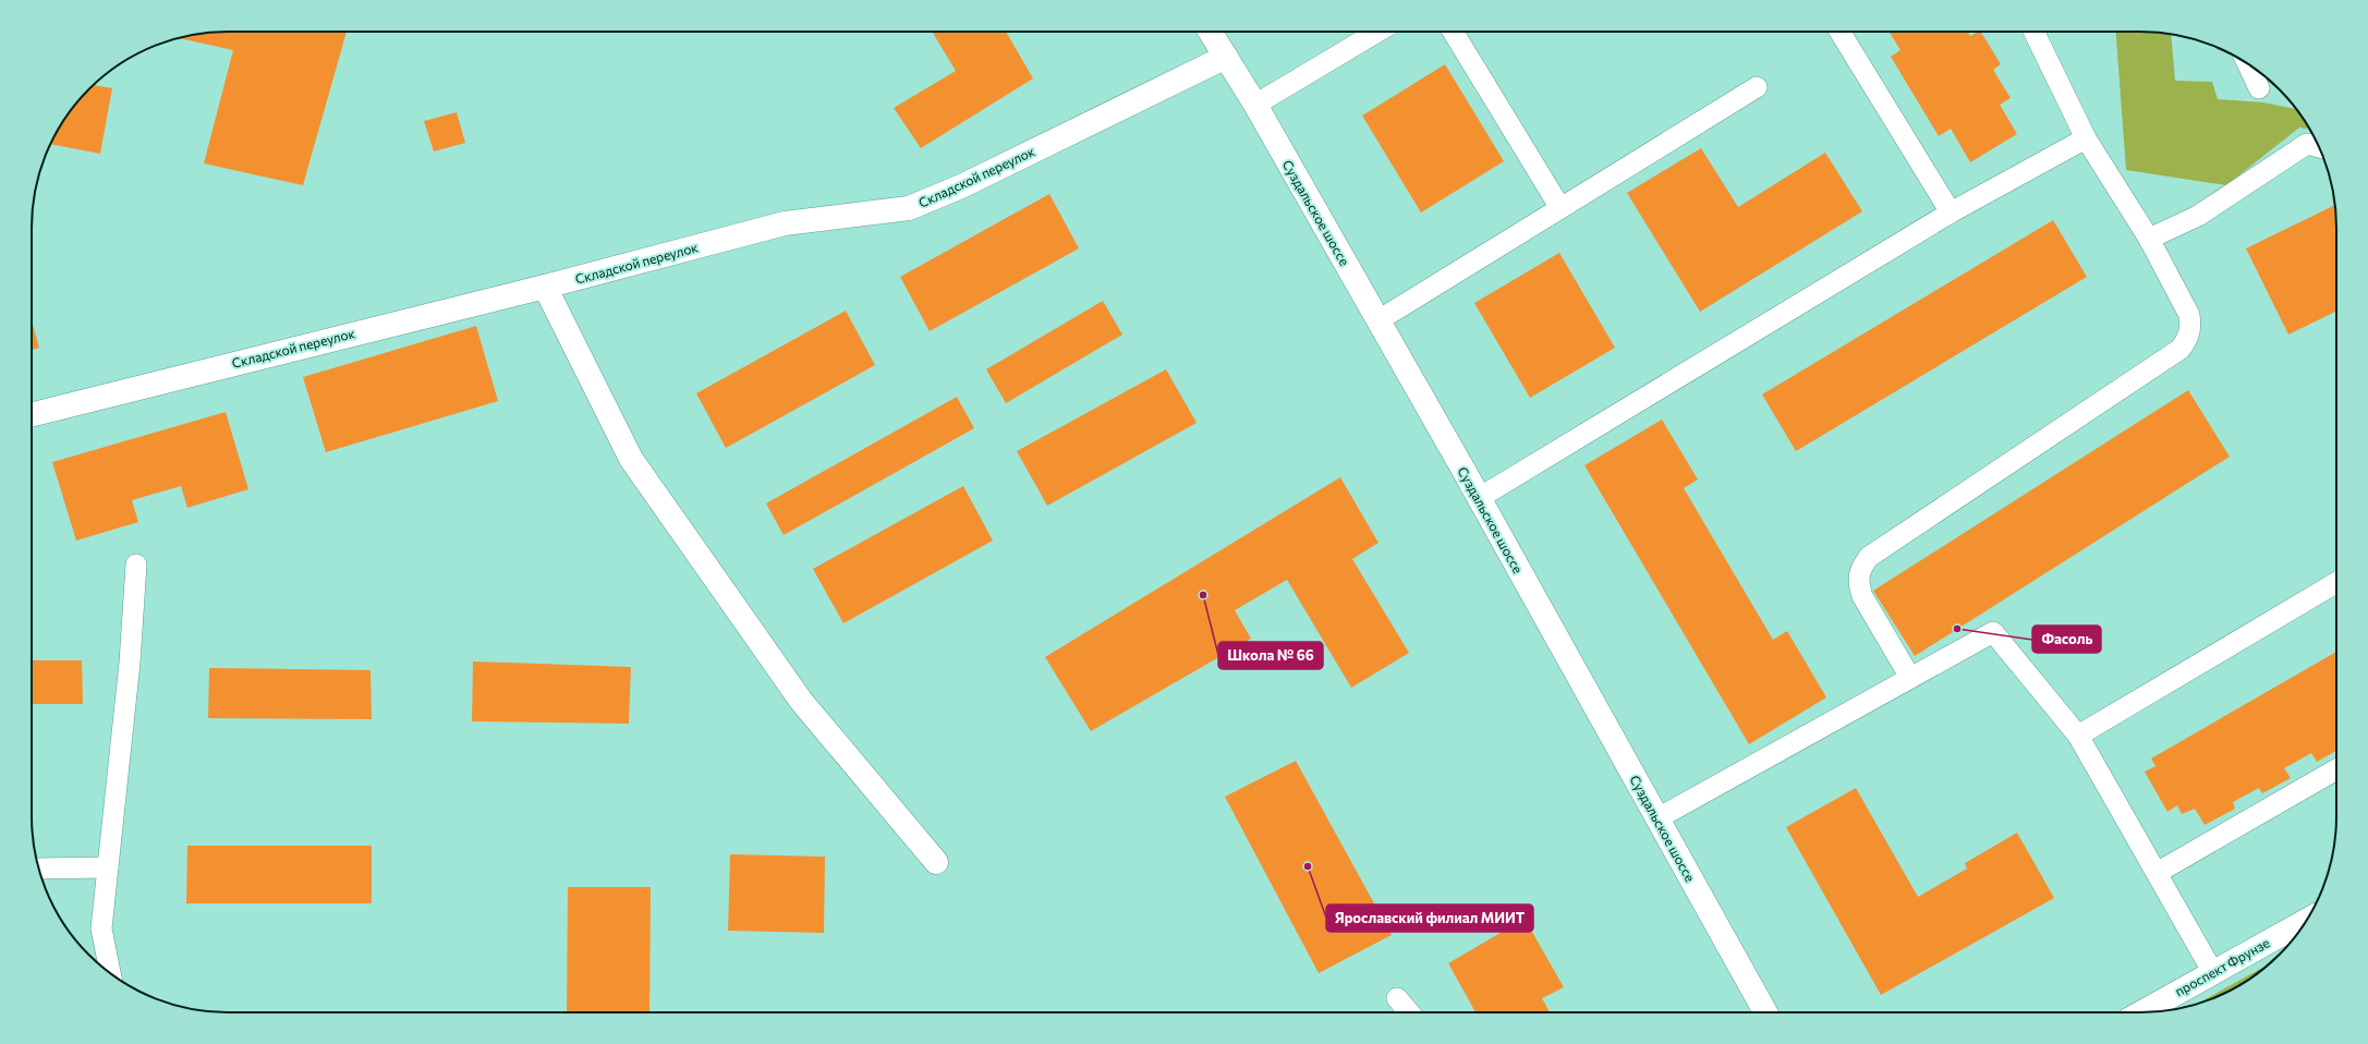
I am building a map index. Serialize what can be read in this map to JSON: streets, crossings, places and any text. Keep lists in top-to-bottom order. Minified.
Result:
{"streets":{"street":["Складской переулок","Суздальское шоссе","проспект Фрунзе"]},"crossings":[["Складской переулок","Суздальское шоссе"]],"places":["Школа № 66","Фасоль","Ярославский филиал МИИТ"]}
